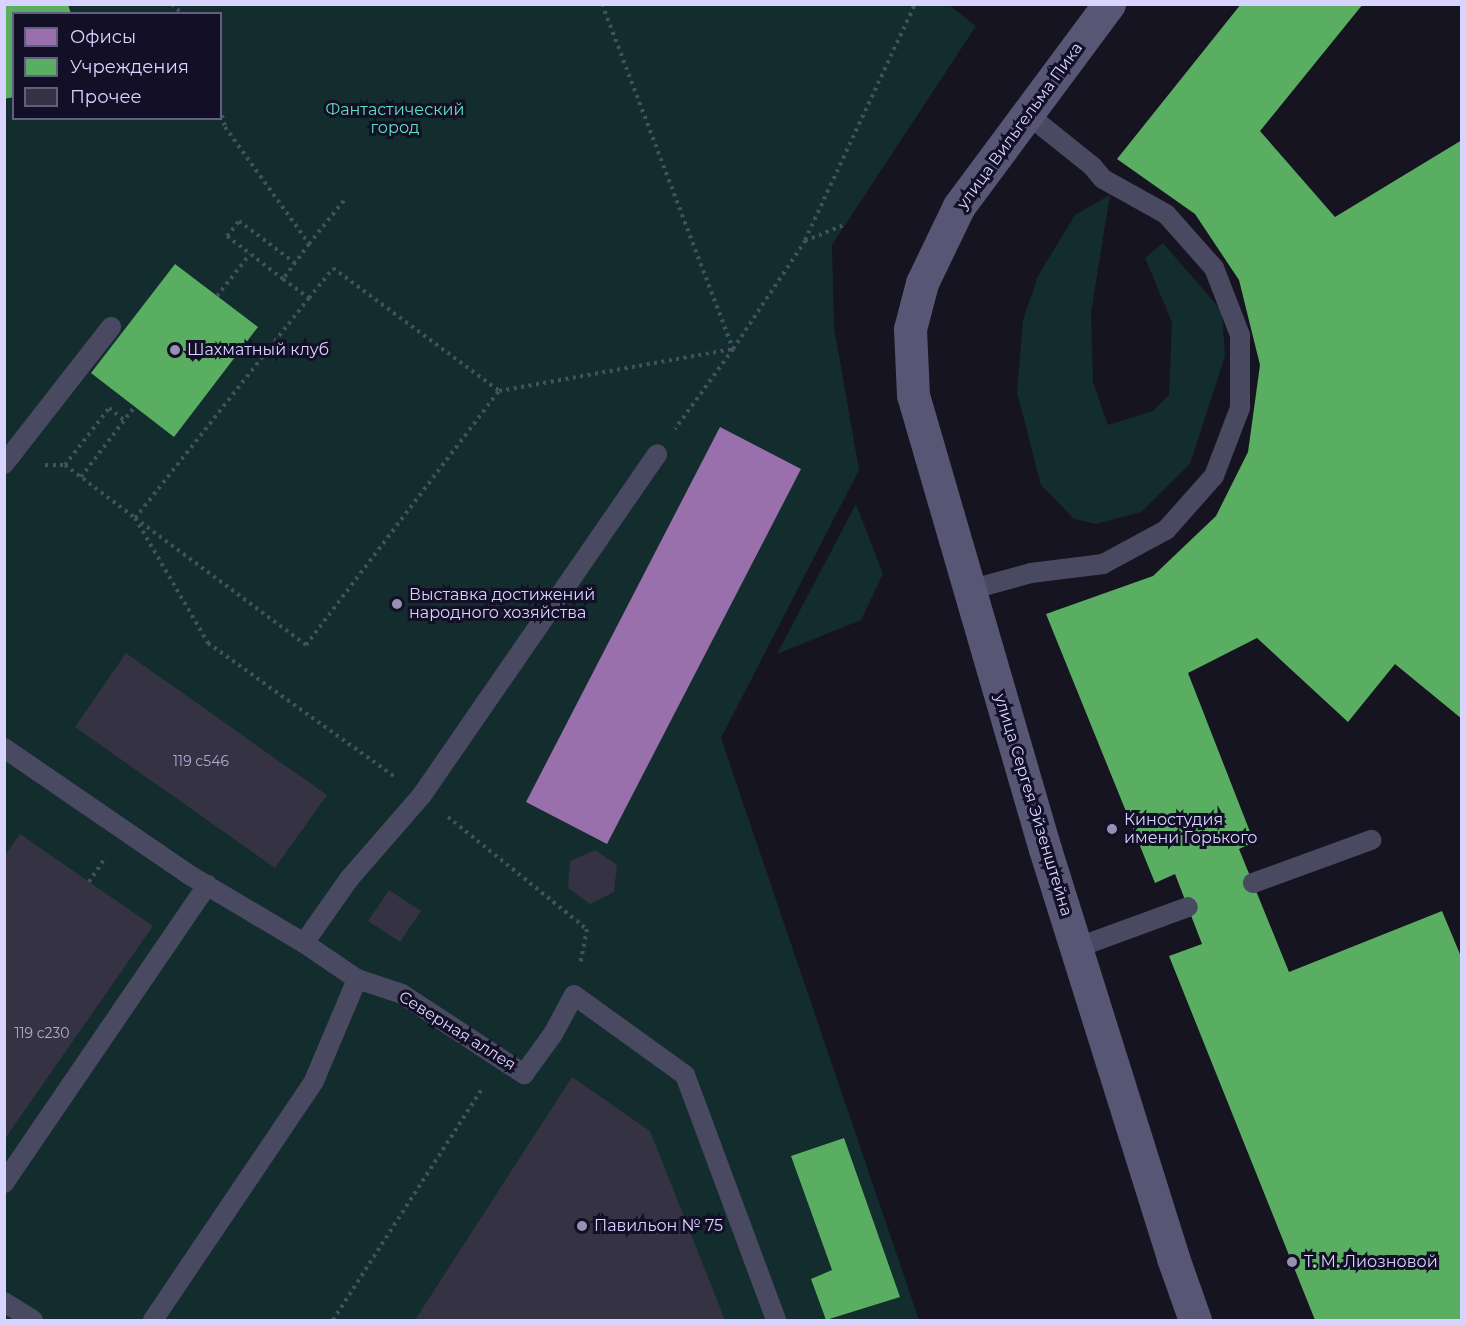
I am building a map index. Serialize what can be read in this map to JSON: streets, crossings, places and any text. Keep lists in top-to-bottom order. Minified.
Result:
{"streets":{"main road":["улица Вильгельма Пика","улица Сергея Эйзенштейна"],"lane":["Северная аллея"]},"crossings":[["улица Вильгельма Пика","улица Сергея Эйзенштейна"]],"parks":["Фантастический город"],"places":["Шахматный клуб","Выставка достижений народного хозяйства","Киностудия имени Горького","Павильон № 75","Т. М. Лиозновой"],"house_numbers":["119 с546","119 с230"],"legend":["Офисы","Учреждения","Прочее"]}
